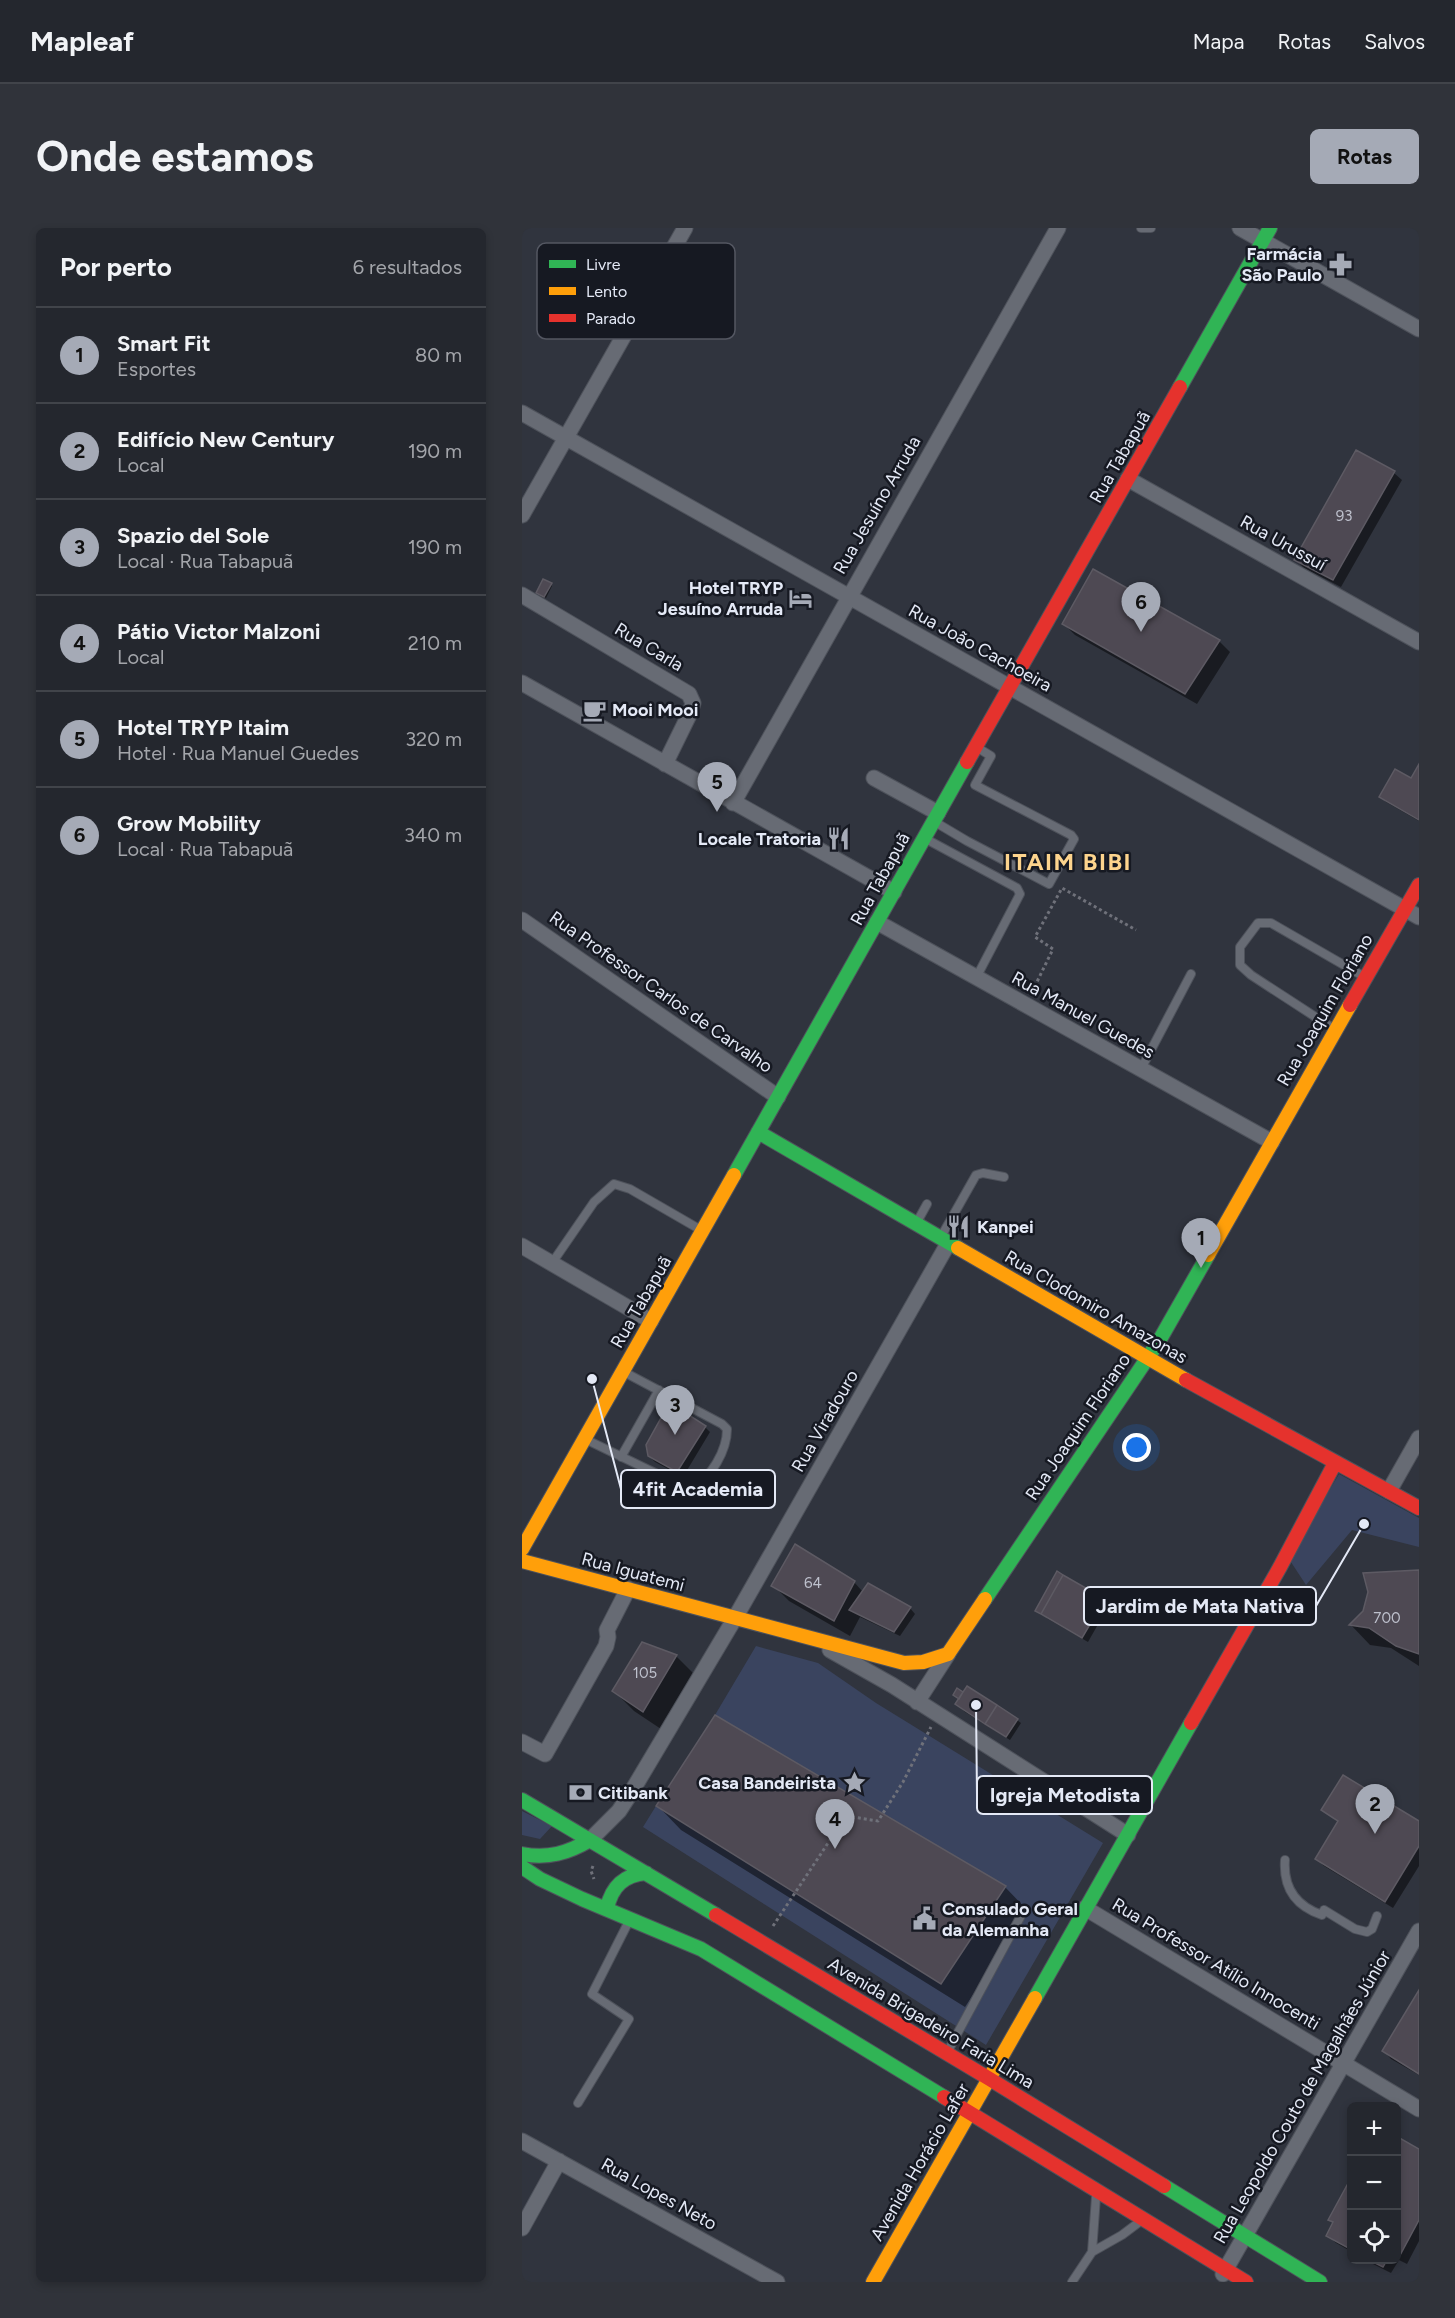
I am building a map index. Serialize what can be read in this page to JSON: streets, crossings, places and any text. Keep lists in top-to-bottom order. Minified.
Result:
{"streets":{"main road":["Rua Tabapuã","Rua Joaquim Floriano","Rua Clodomiro Amazonas","Rua Iguatemi","Avenida Brigadeiro Faria Lima","Avenida Horácio Lafer"],"street":["Rua Jesuíno Arruda","Rua Urussuí","Rua Carla","Rua João Cachoeira","Rua Professor Carlos de Carvalho","Rua Manuel Guedes","Rua Viradouro","Rua Professor Atílio Innocenti","Rua Leopoldo Couto de Magalhães Júnior","Rua Lopes Neto"]},"crossings":[["Rua Tabapuã","Rua Urussuí"],["Rua Tabapuã","Rua João Cachoeira"],["Rua Tabapuã","Rua Professor Carlos de Carvalho"],["Rua Tabapuã","Rua Manuel Guedes"],["Rua Tabapuã","Rua Clodomiro Amazonas"],["Rua Jesuíno Arruda","Rua João Cachoeira"],["Rua João Cachoeira","Rua Joaquim Floriano"],["Rua Joaquim Floriano","Rua Manuel Guedes"],["Rua Joaquim Floriano","Rua Clodomiro Amazonas"],["Rua Joaquim Floriano","Rua Iguatemi"],["Rua Clodomiro Amazonas","Rua Viradouro"],["Rua Clodomiro Amazonas","Avenida Horácio Lafer"],["Rua Viradouro","Rua Iguatemi"],["Rua Viradouro","Avenida Brigadeiro Faria Lima"],["Rua Professor Atílio Innocenti","Rua Leopoldo Couto de Magalhães Júnior"],["Rua Professor Atílio Innocenti","Avenida Horácio Lafer"],["Avenida Brigadeiro Faria Lima","Rua Leopoldo Couto de Magalhães Júnior"],["Avenida Brigadeiro Faria Lima","Avenida Horácio Lafer"]],"districts":["ITAIM BIBI"],"places":{"pharmacy":["Farmácia São Paulo"],"hotel":["Hotel TRYP Jesuíno Arruda"],"cafe":["Mooi Mooi"],"restaurant":["Locale Tratoria","Kanpei"],"other":["4fit Academia","Jardim de Mata Nativa","Igreja Metodista"],"place":["Casa Bandeirista"],"bank":["Citibank"],"public building":["Consulado Geral da Alemanha"]},"house_numbers":["93","64","700","105"],"legend":["Livre","Lento","Parado"],"page":{"header":"Mapleaf","nav":["Mapa","Rotas","Salvos"],"buttons":"Rotas","title":"Onde estamos","heading":["Por perto","6 resultados"],"list":[{"mark":"1","name":"Smart Fit","note":"Esportes","value":"80 m"},{"mark":"2","name":"Edifício New Century","note":"Local","value":"190 m"},{"mark":"3","name":"Spazio del Sole","note":"Local · Rua Tabapuã","value":"190 m"},{"mark":"4","name":"Pátio Victor Malzoni","note":"Local","value":"210 m"},{"mark":"5","name":"Hotel TRYP Itaim","note":"Hotel · Rua Manuel Guedes","value":"320 m"},{"mark":"6","name":"Grow Mobility","note":"Local · Rua Tabapuã","value":"340 m"}],"pins":["6","5","1","3","2","4"],"map_buttons":["+","−"]}}
